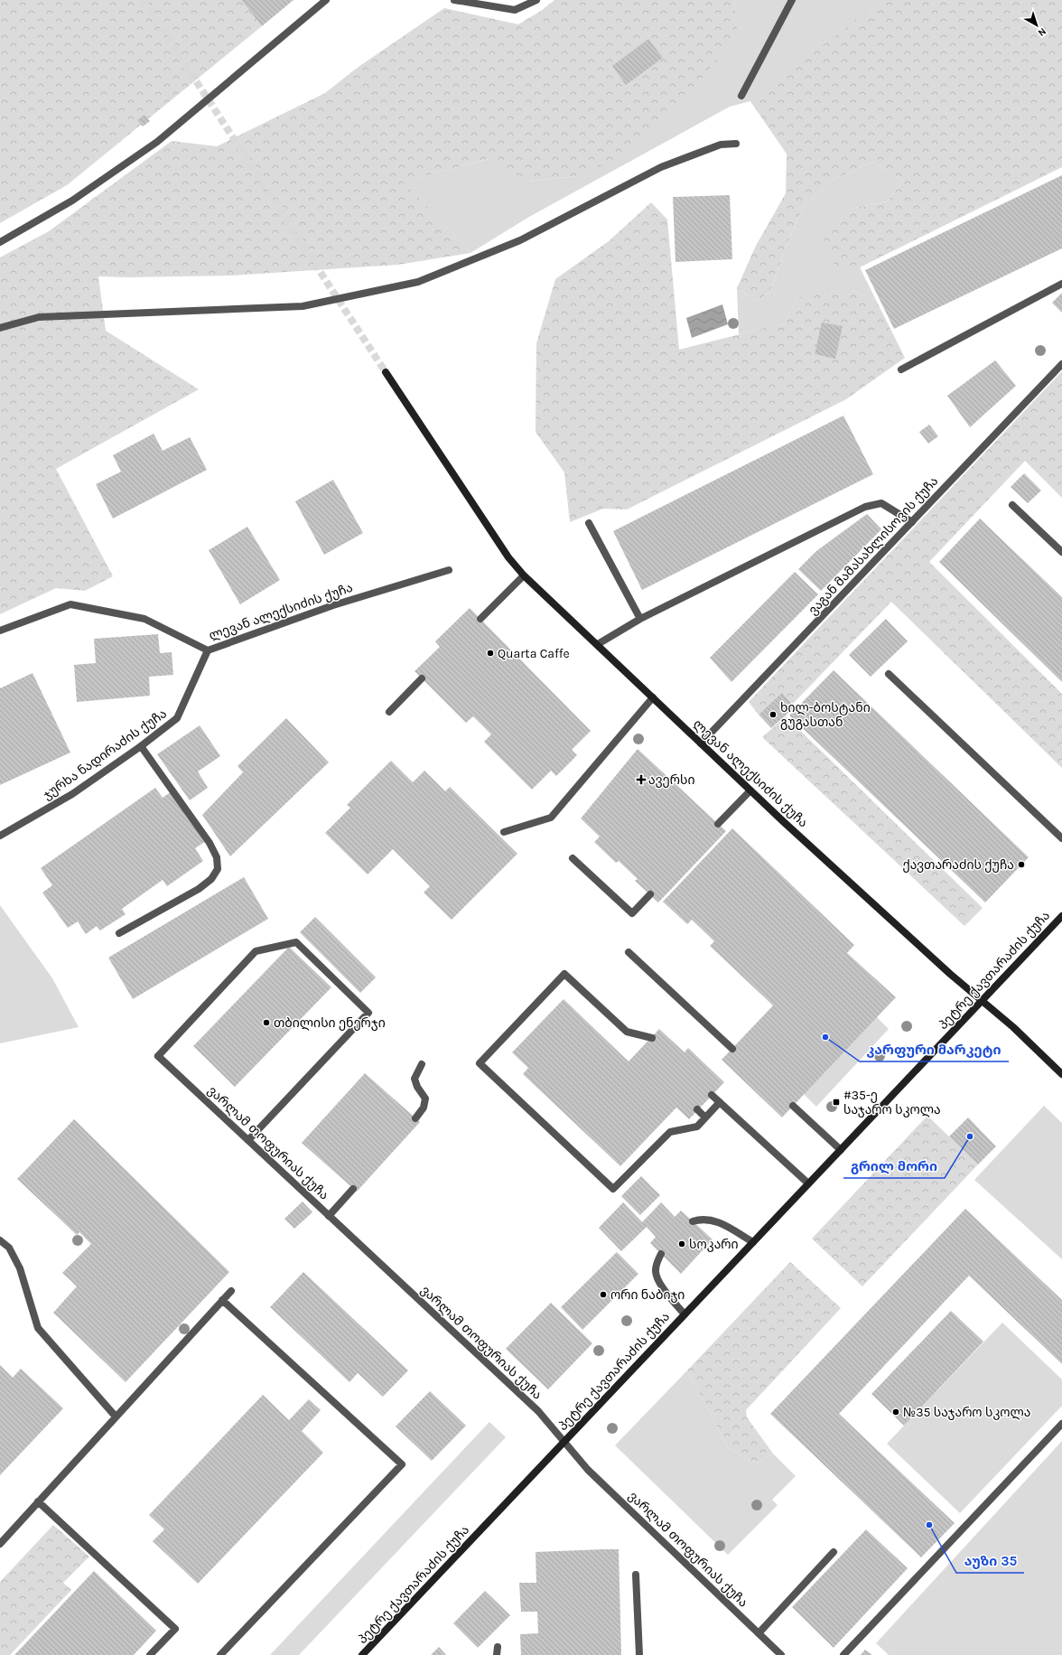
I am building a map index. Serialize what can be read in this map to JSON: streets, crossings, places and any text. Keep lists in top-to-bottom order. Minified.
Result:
{"streets":{"main road":["ლევან ალექსიძის ქუჩა","პეტრე ქავთარაძის ქუჩა"],"street":["ვაგან მამასახლისოვის ქუჩა","ჯურხა ნადირაძის ქუჩა","ვარლამ თოფურიას ქუჩა"]},"crossings":[["ვაგან მამასახლისოვის ქუჩა","ლევან ალექსიძის ქუჩა"],["ლევან ალექსიძის ქუჩა","ჯურხა ნადირაძის ქუჩა"],["ლევან ალექსიძის ქუჩა","პეტრე ქავთარაძის ქუჩა"],["პეტრე ქავთარაძის ქუჩა","ვარლამ თოფურიას ქუჩა"]],"places":{"other":["Quarta Caffe","ხილ-ბოსტანი გუგასთან","ქავთარაძის ქუჩა","თბილისი ენერჯი","კარფური მარკეტი","გრილ მორი","სოკარი","ორი ნაბიჯი","№35 საჯარო სკოლა","აუზი 35"],"health":["ავერსი"],"transit":["#35-ე საჯარო სკოლა"]},"north":"bottom right"}
